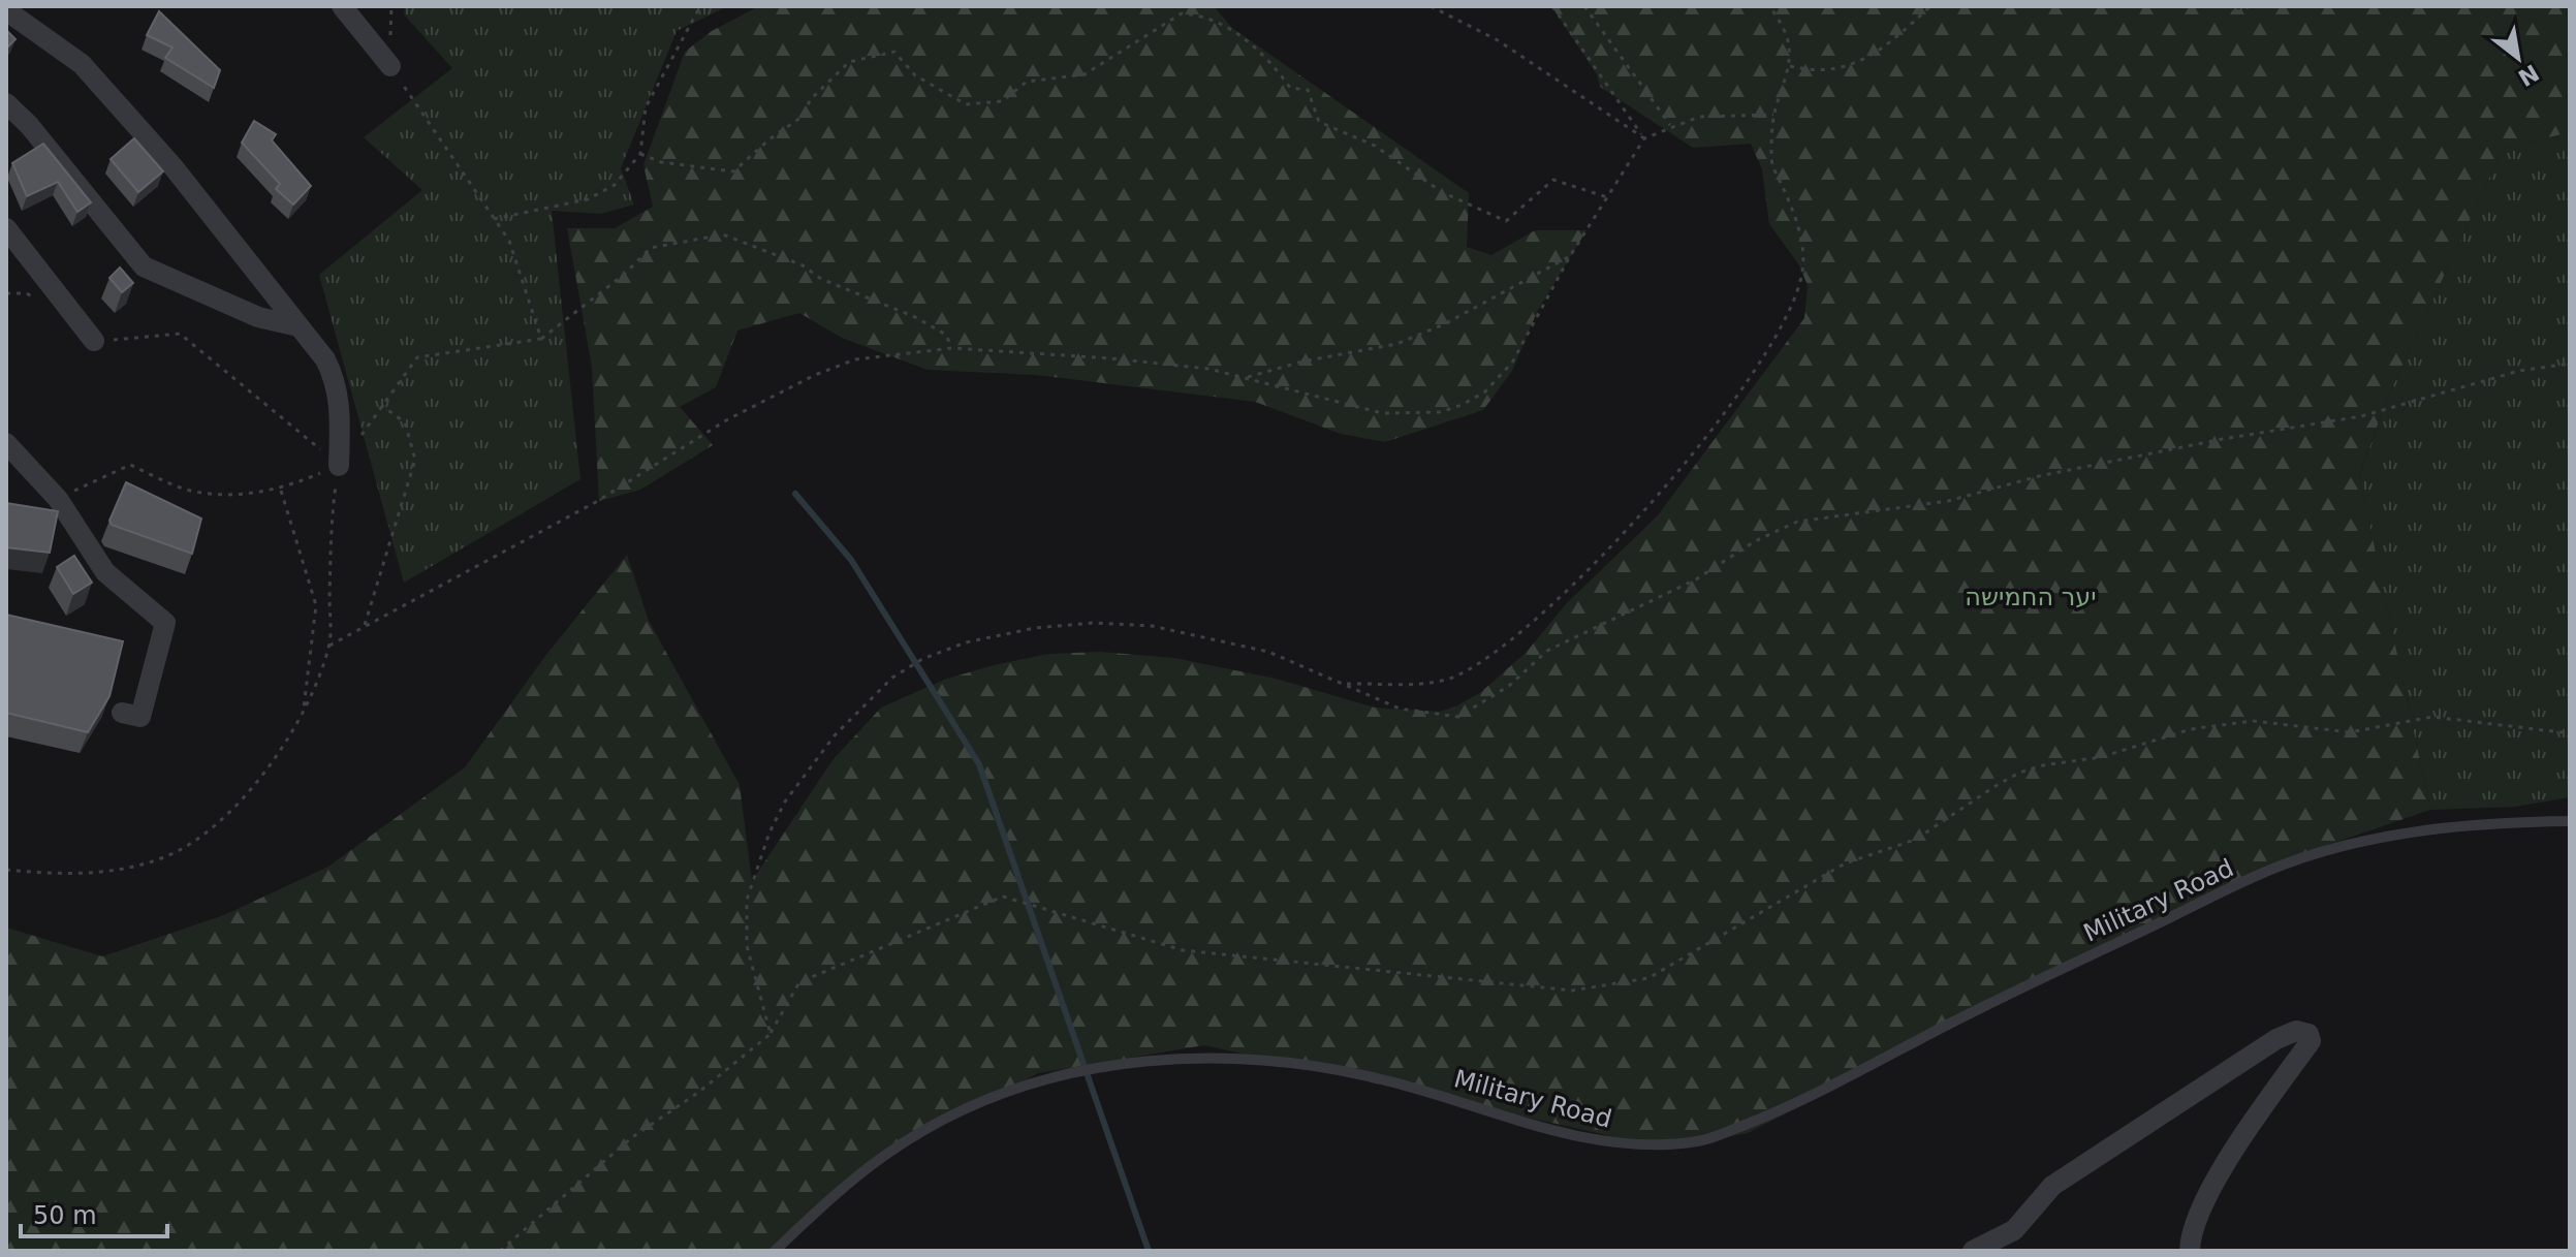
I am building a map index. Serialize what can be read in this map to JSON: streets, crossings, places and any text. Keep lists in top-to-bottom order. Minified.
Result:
{"streets":{"lane":["Military Road"]},"parks":["יער החמישה"],"scale_bar":"50 m","north":"bottom right"}
